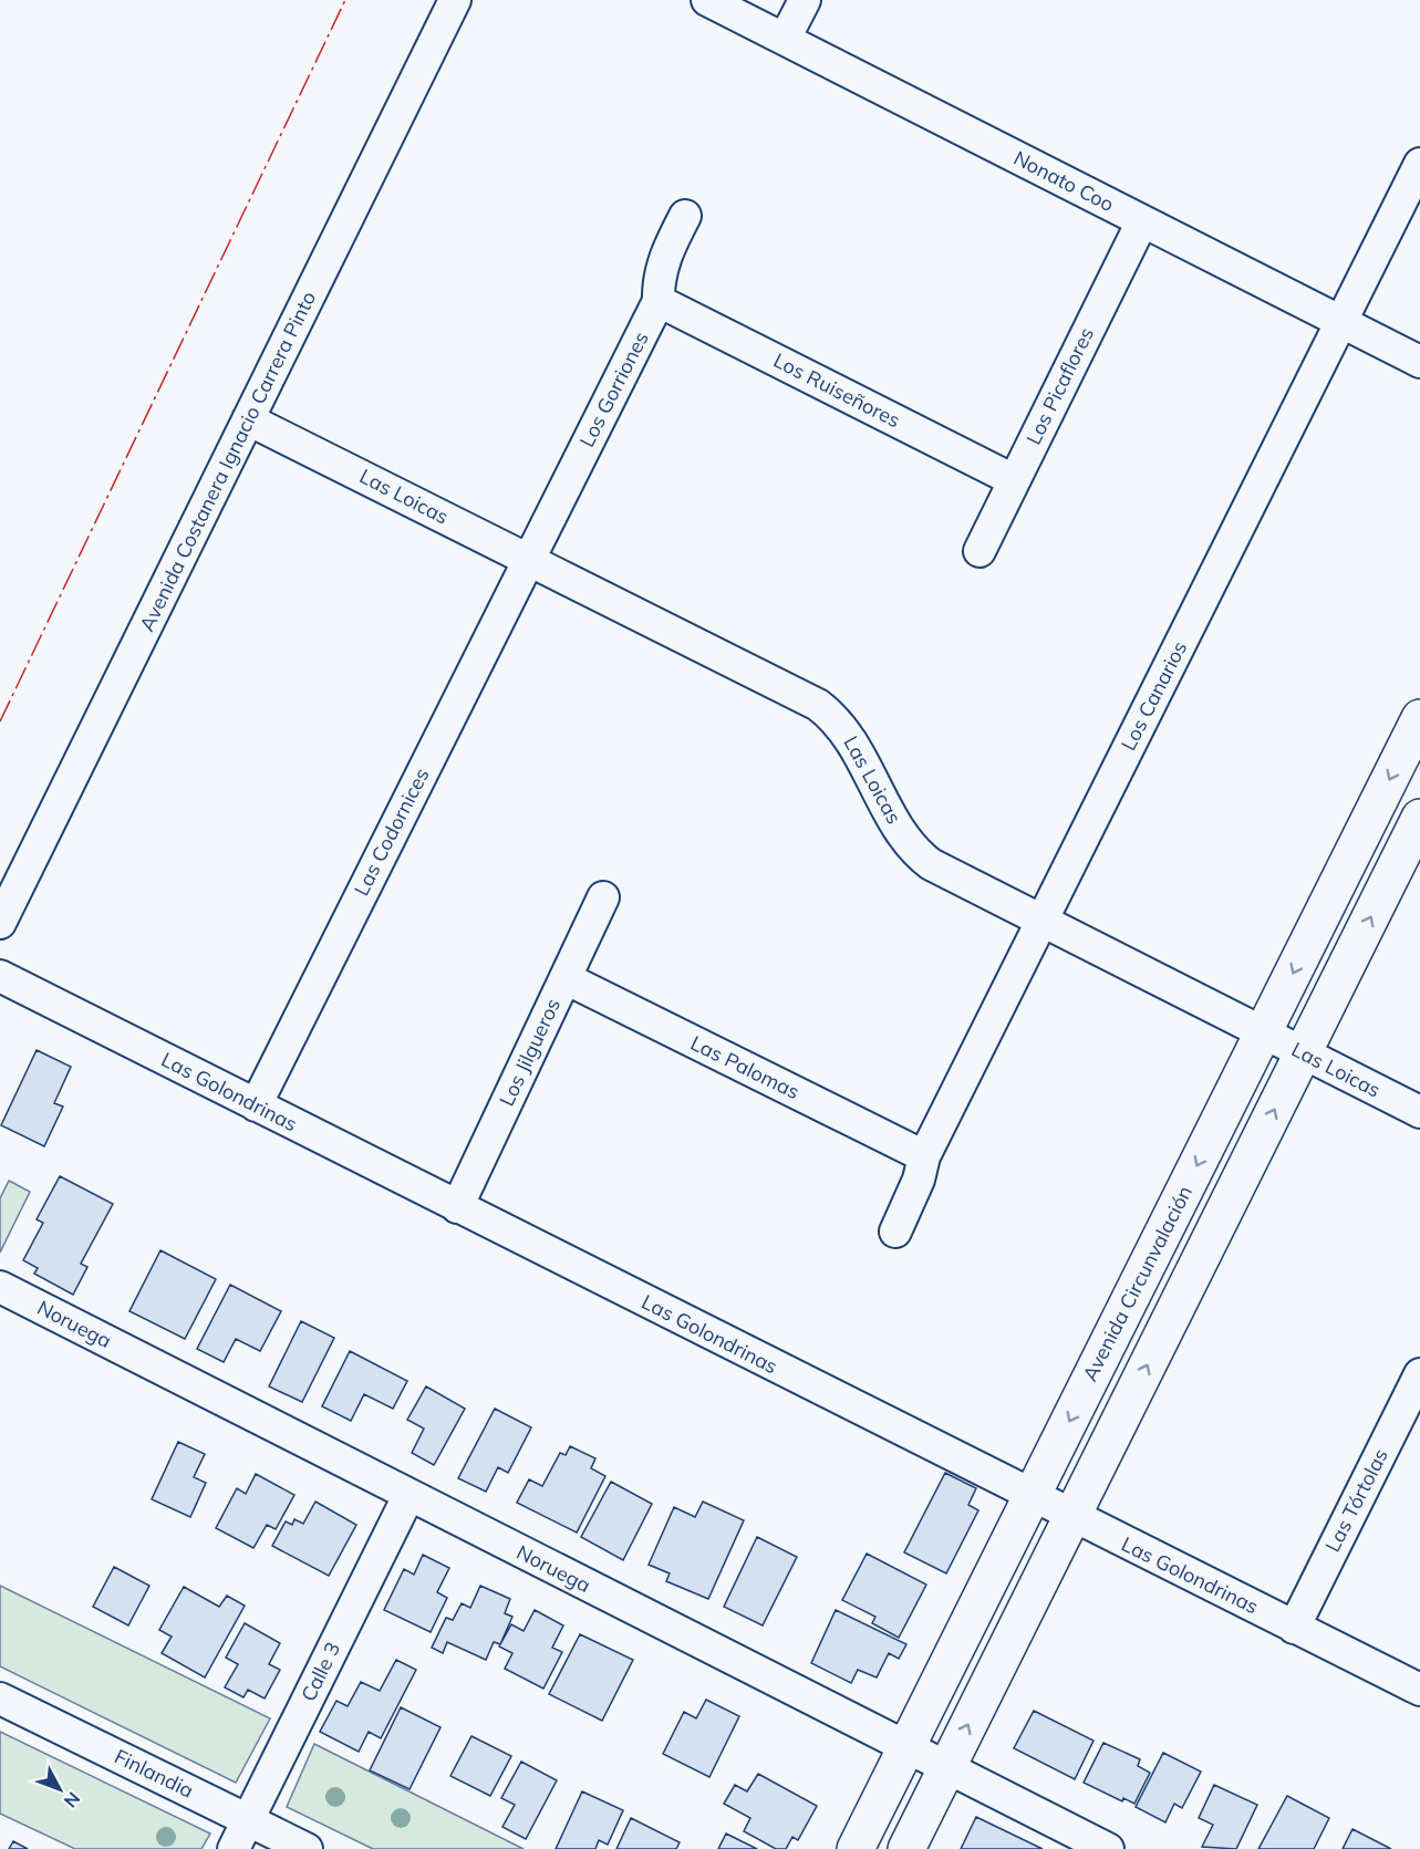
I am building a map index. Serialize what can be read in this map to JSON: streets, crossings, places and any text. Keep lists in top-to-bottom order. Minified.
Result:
{"streets":{"street":["Nonato Coo","Los Picaflores","Los Gorriones","Los Ruiseñores","Avenida Costanera Ignacio Carrera Pinto","Las Loicas","Los Canarios","Las Codornices","Los Jilgueros","Las Palomas","Las Golondrinas","Avenida Circunvalación","Noruega","Las Tórtolas","Calle 3","Finlandia"]},"crossings":[["Nonato Coo","Los Picaflores"],["Nonato Coo","Los Canarios"],["Los Picaflores","Los Ruiseñores"],["Los Gorriones","Los Ruiseñores"],["Los Gorriones","Las Loicas"],["Los Gorriones","Las Codornices"],["Avenida Costanera Ignacio Carrera Pinto","Las Loicas"],["Las Loicas","Los Canarios"],["Las Loicas","Las Codornices"],["Las Loicas","Avenida Circunvalación"],["Los Canarios","Las Palomas"],["Las Codornices","Las Golondrinas"],["Los Jilgueros","Las Palomas"],["Los Jilgueros","Las Golondrinas"],["Las Golondrinas","Avenida Circunvalación"],["Las Golondrinas","Las Tórtolas"],["Avenida Circunvalación","Noruega"],["Noruega","Calle 3"],["Calle 3","Finlandia"]],"north":"bottom right"}
